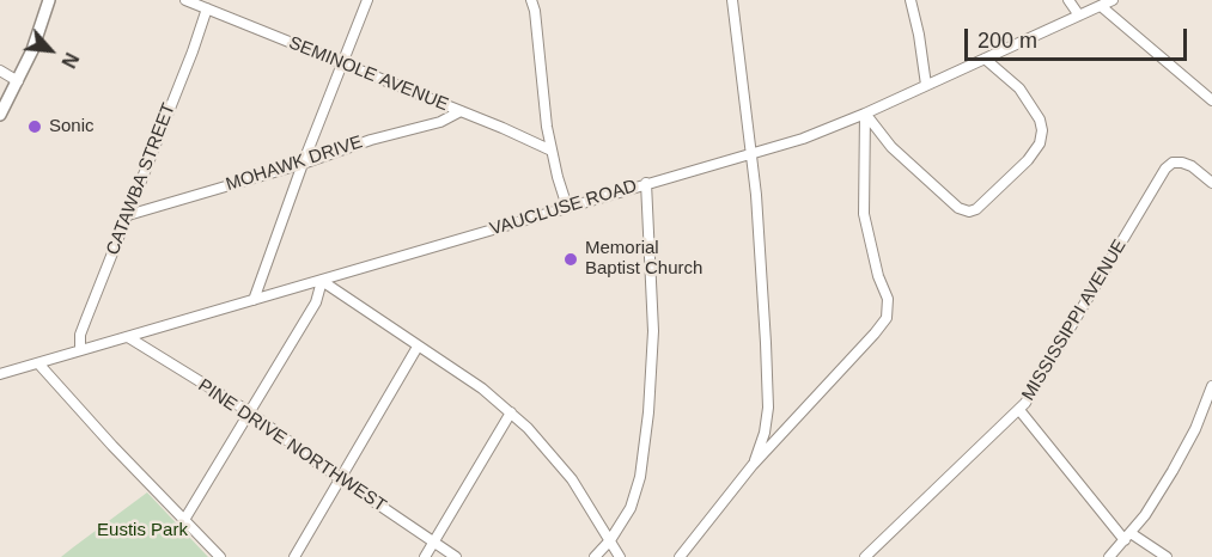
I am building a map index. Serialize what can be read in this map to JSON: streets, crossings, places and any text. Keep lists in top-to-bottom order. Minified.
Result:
{"streets":{"street":["SEMINOLE AVENUE","MOHAWK DRIVE","CATAWBA STREET","VAUCLUSE ROAD","MISSISSIPPI AVENUE","PINE DRIVE NORTHWEST"]},"crossings":[["SEMINOLE AVENUE","MOHAWK DRIVE"],["SEMINOLE AVENUE","CATAWBA STREET"],["MOHAWK DRIVE","CATAWBA STREET"],["CATAWBA STREET","VAUCLUSE ROAD"],["VAUCLUSE ROAD","PINE DRIVE NORTHWEST"]],"parks":["Eustis Park"],"places":["Sonic","Memorial Baptist Church"],"scale_bar":"200 m","north":"bottom right"}
